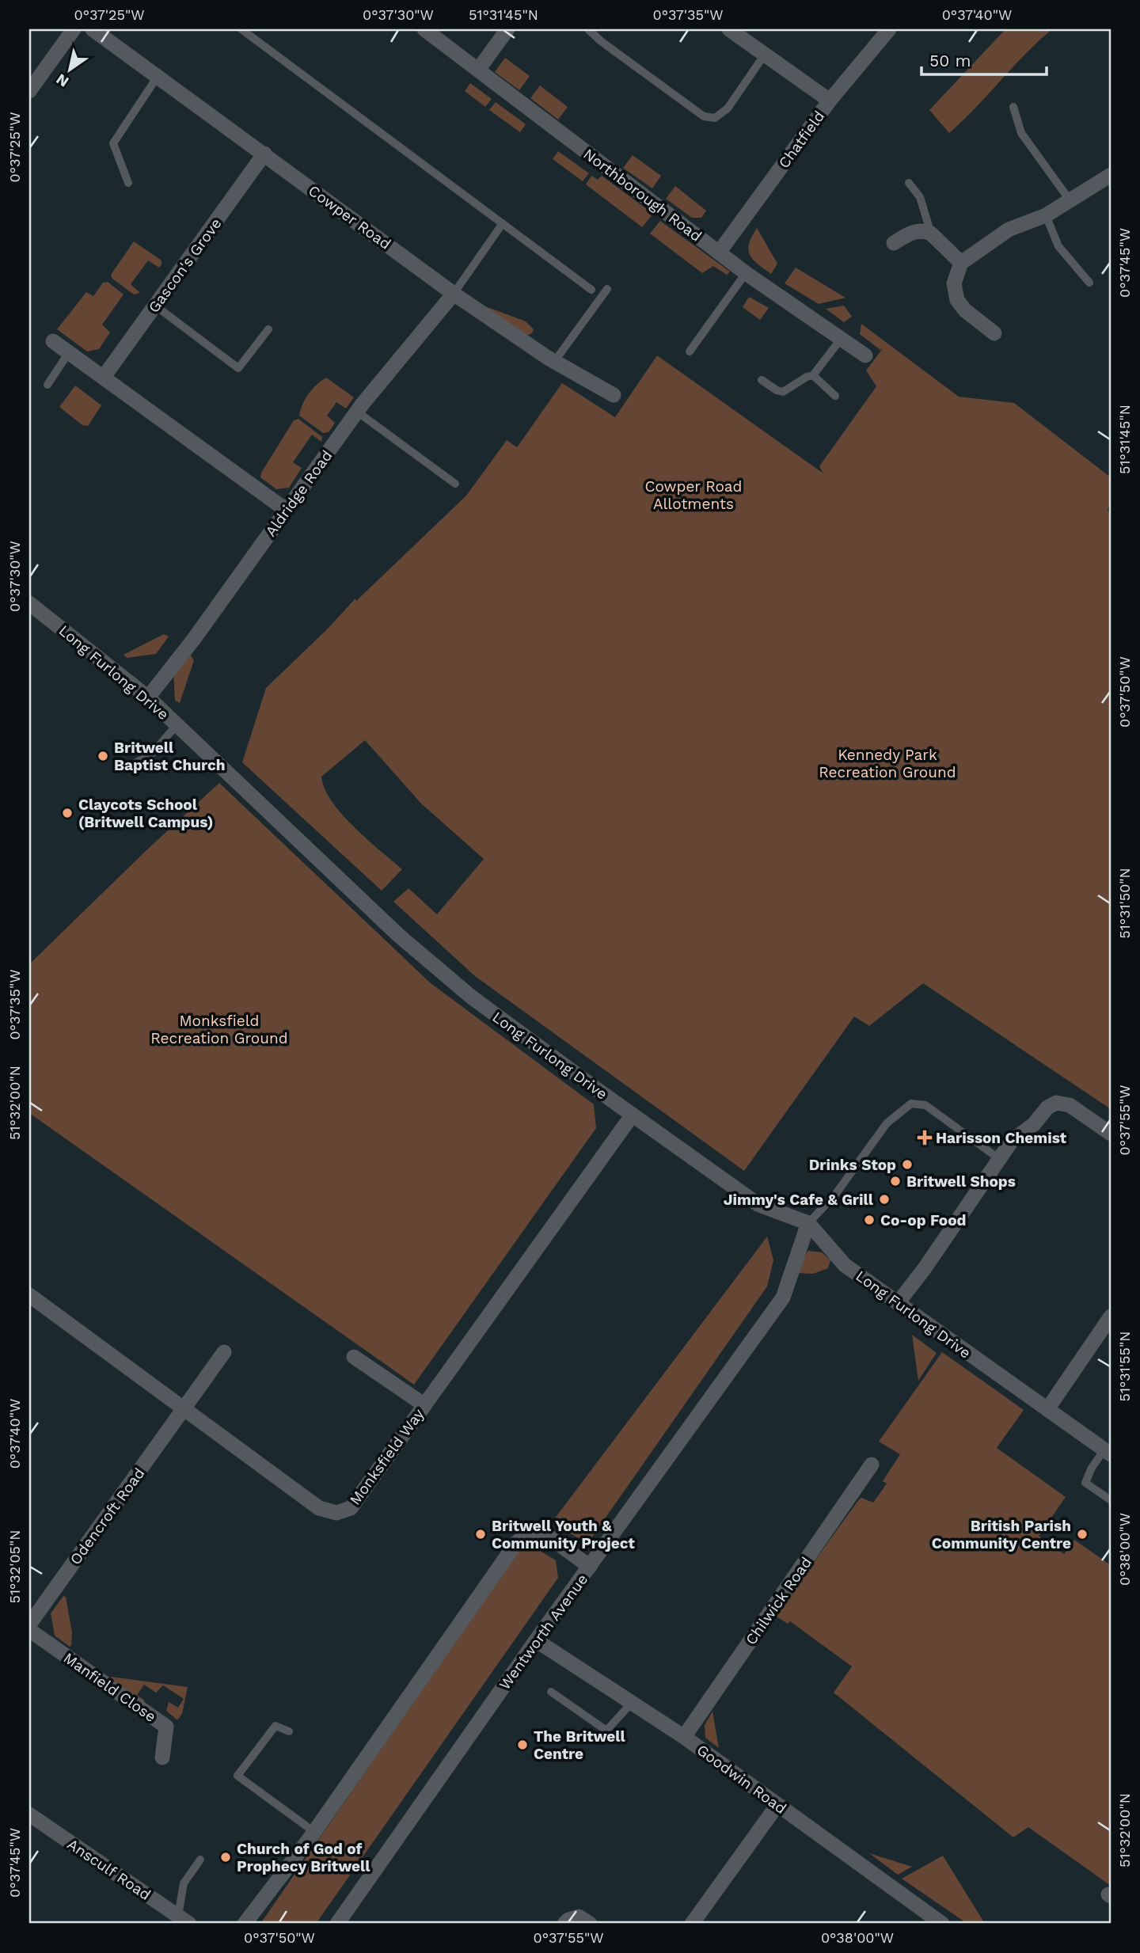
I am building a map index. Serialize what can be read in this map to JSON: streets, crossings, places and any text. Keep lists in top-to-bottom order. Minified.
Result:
{"streets":{"street":["Chatfield","Northborough Road","Cowper Road","Gascon's Grove","Aldridge Road","Long Furlong Drive","Monksfield Way","Odencroft Road","Chilwick Road","Wentworth Avenue","Manfield Close","Goodwin Road","Ansculf Road"]},"crossings":[["Chatfield","Northborough Road"],["Cowper Road","Gascon's Grove"],["Cowper Road","Aldridge Road"],["Aldridge Road","Long Furlong Drive"],["Long Furlong Drive","Monksfield Way"],["Long Furlong Drive","Wentworth Avenue"],["Monksfield Way","Odencroft Road"],["Chilwick Road","Goodwin Road"],["Wentworth Avenue","Goodwin Road"]],"parks":["Cowper Road Allotments","Kennedy Park Recreation Ground","Monksfield Recreation Ground"],"places":{"other":["Britwell Baptist Church","Claycots School (Britwell Campus)","Drinks Stop","Britwell Shops","Jimmy's Cafe & Grill","Co-op Food","Britwell Youth & Community Project","British Parish Community Centre","The Britwell Centre","Church of God of Prophecy Britwell"],"health":["Harisson Chemist"]},"scale_bar":"50 m","north":"bottom left","coordinates":["0°37'25\"W","0°37'30\"W","51°31'45\"N","0°37'35\"W","0°37'40\"W","0°37'45\"W","0°37'50\"W","51°31'50\"N","51°32'00\"N","0°37'55\"W","51°31'55\"N","0°38'00\"W","51°32'05\"N"]}
